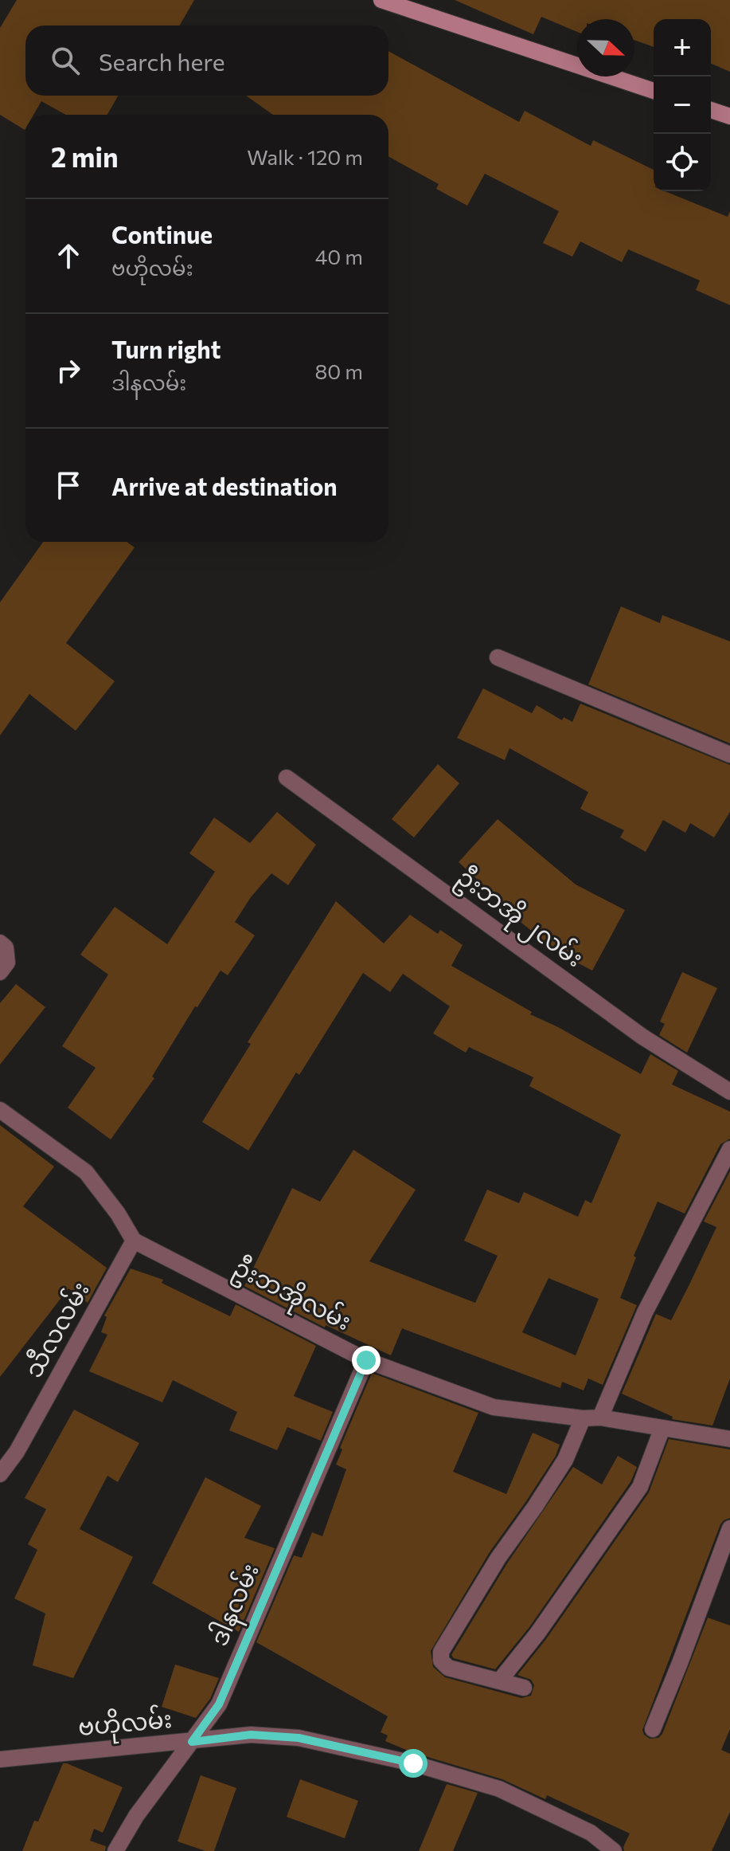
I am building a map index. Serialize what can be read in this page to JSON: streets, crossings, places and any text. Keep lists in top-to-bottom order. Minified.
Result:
{"streets":{"street":["ဦးဘအို ၂လမ်း","ဦးဘအိုလမ်း","သီလလမ်း","ဒါနလမ်း","ဗဟိုလမ်း"]},"crossings":[["ဦးဘအိုလမ်း","သီလလမ်း"],["ဦးဘအိုလမ်း","ဒါနလမ်း"],["ဒါနလမ်း","ဗဟိုလမ်း"]],"north":"right","page":{"map_buttons":["+","−"],"search":"Search here","heading":["2 min","Walk · 120 m"],"list":[["Continue","ဗဟိုလမ်း","40 m"],["Turn right","ဒါနလမ်း","80 m"],"Arrive at destination"]}}
